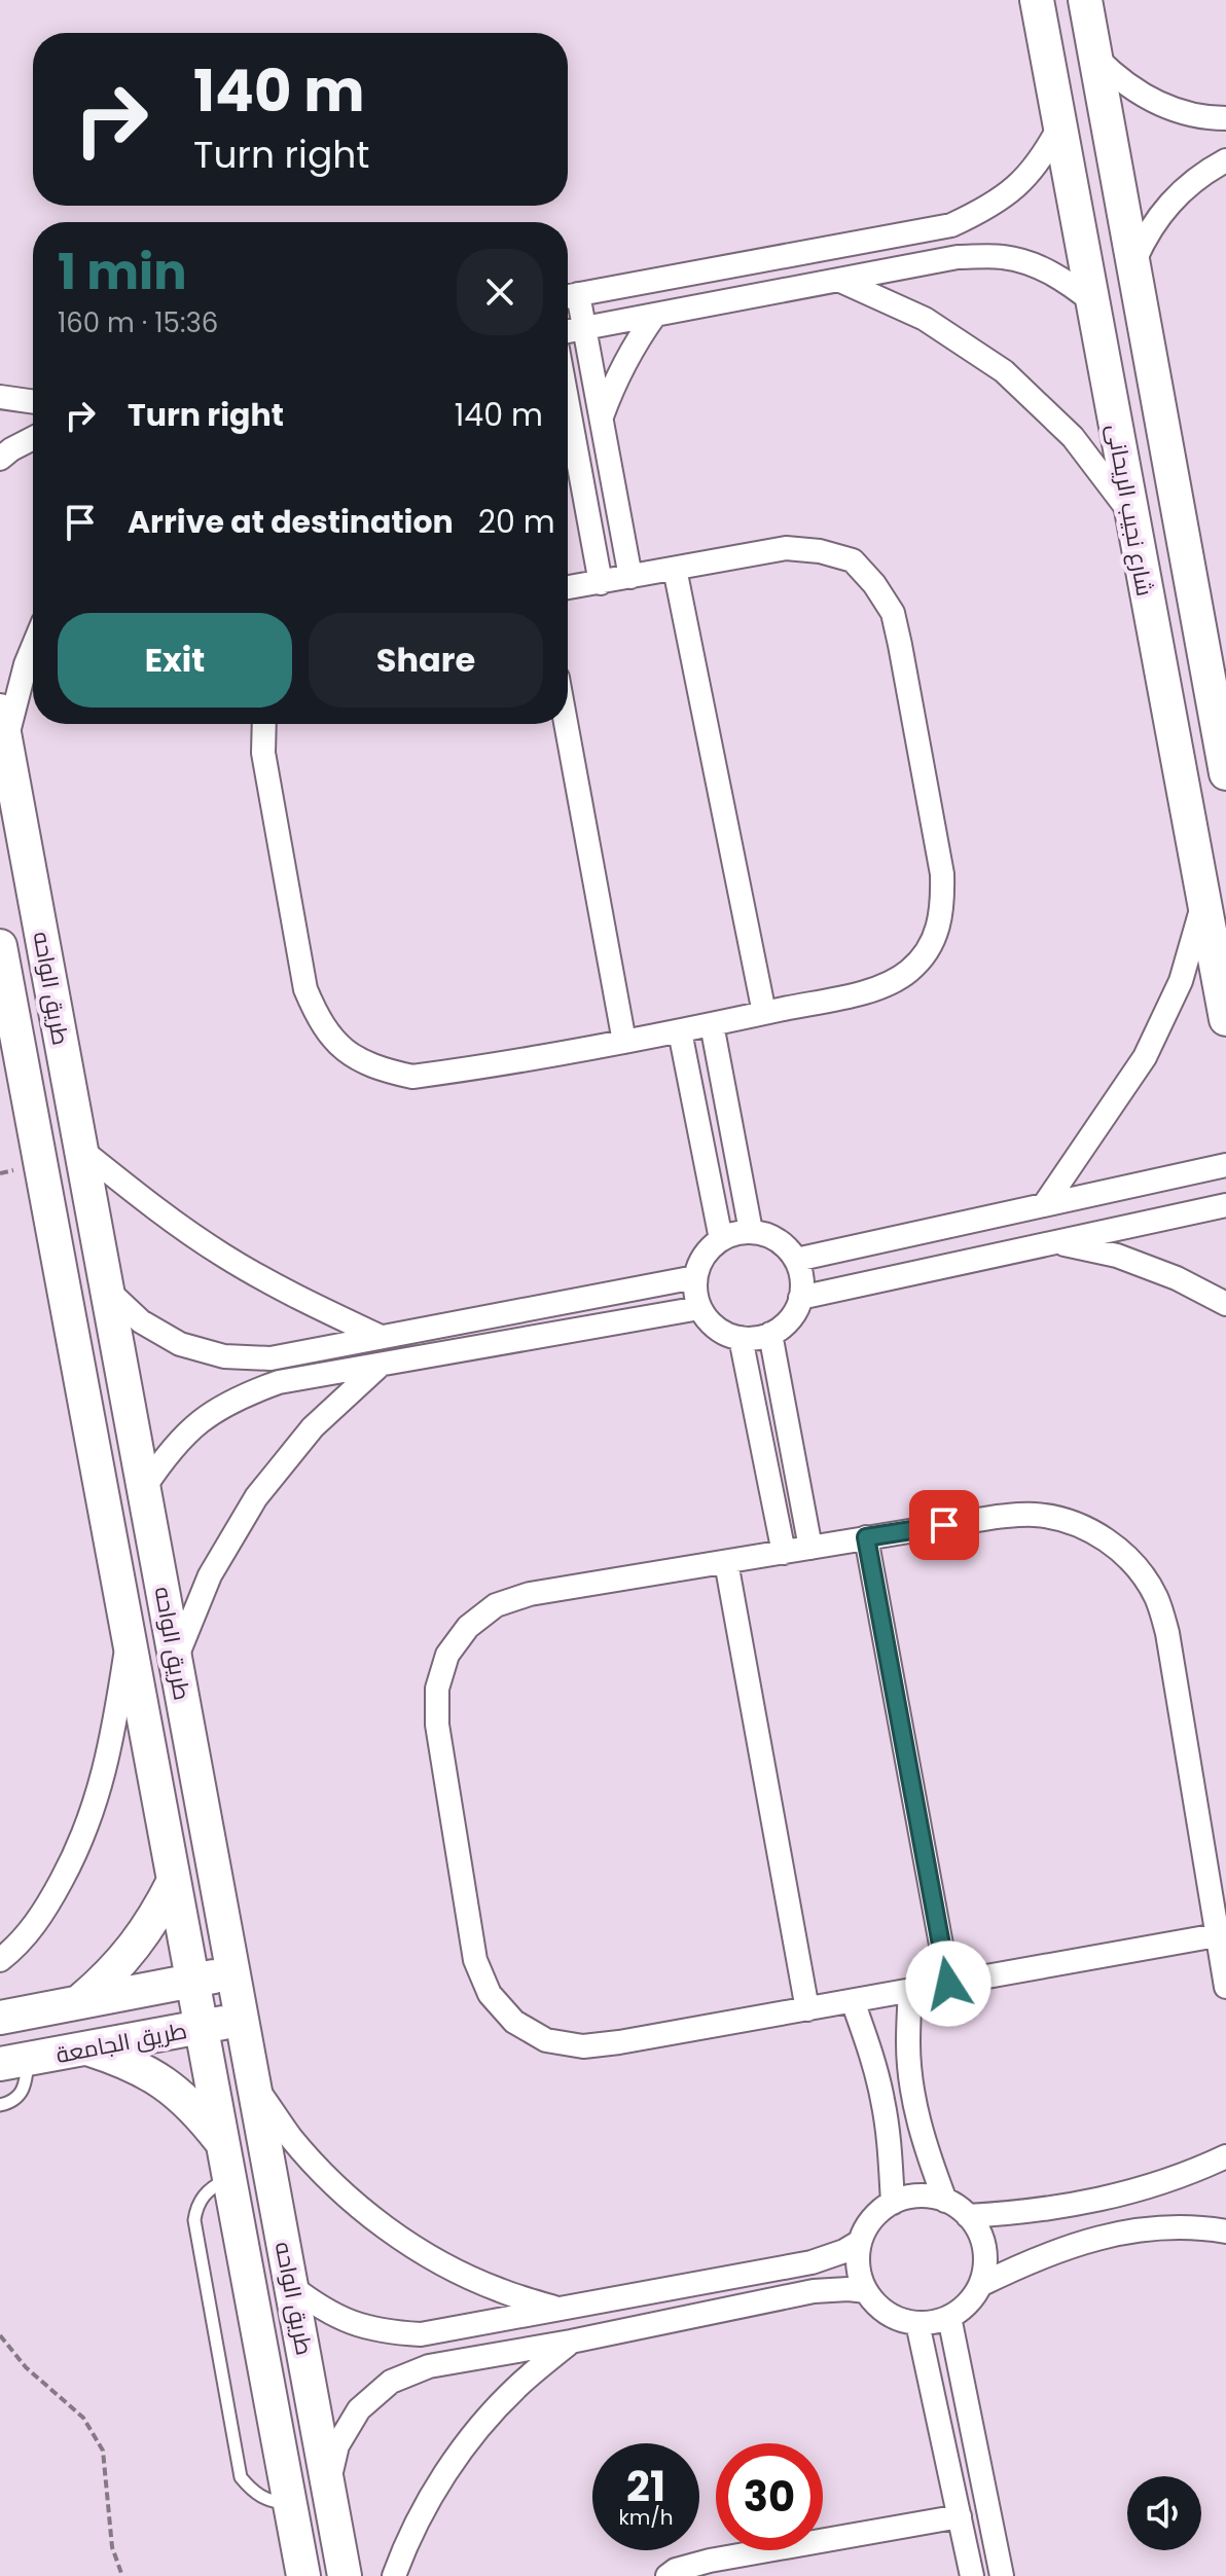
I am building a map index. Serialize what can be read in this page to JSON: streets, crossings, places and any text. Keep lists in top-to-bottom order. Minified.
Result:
{"streets":{"street":["شارع نجيب الريحانى","طريق الواحه","طريق الجامعة"]},"crossings":[["طريق الواحه","طريق الجامعة"]],"page":{"turn":["140 m","Turn right"],"heading":["1 min","160 m · 15:36"],"list":[{"name":"Turn right","value":"140 m"},{"name":"Arrive at destination","value":"20 m"}],"buttons":["Exit","Share"],"speed":"21 km/h","limit":"30"}}
